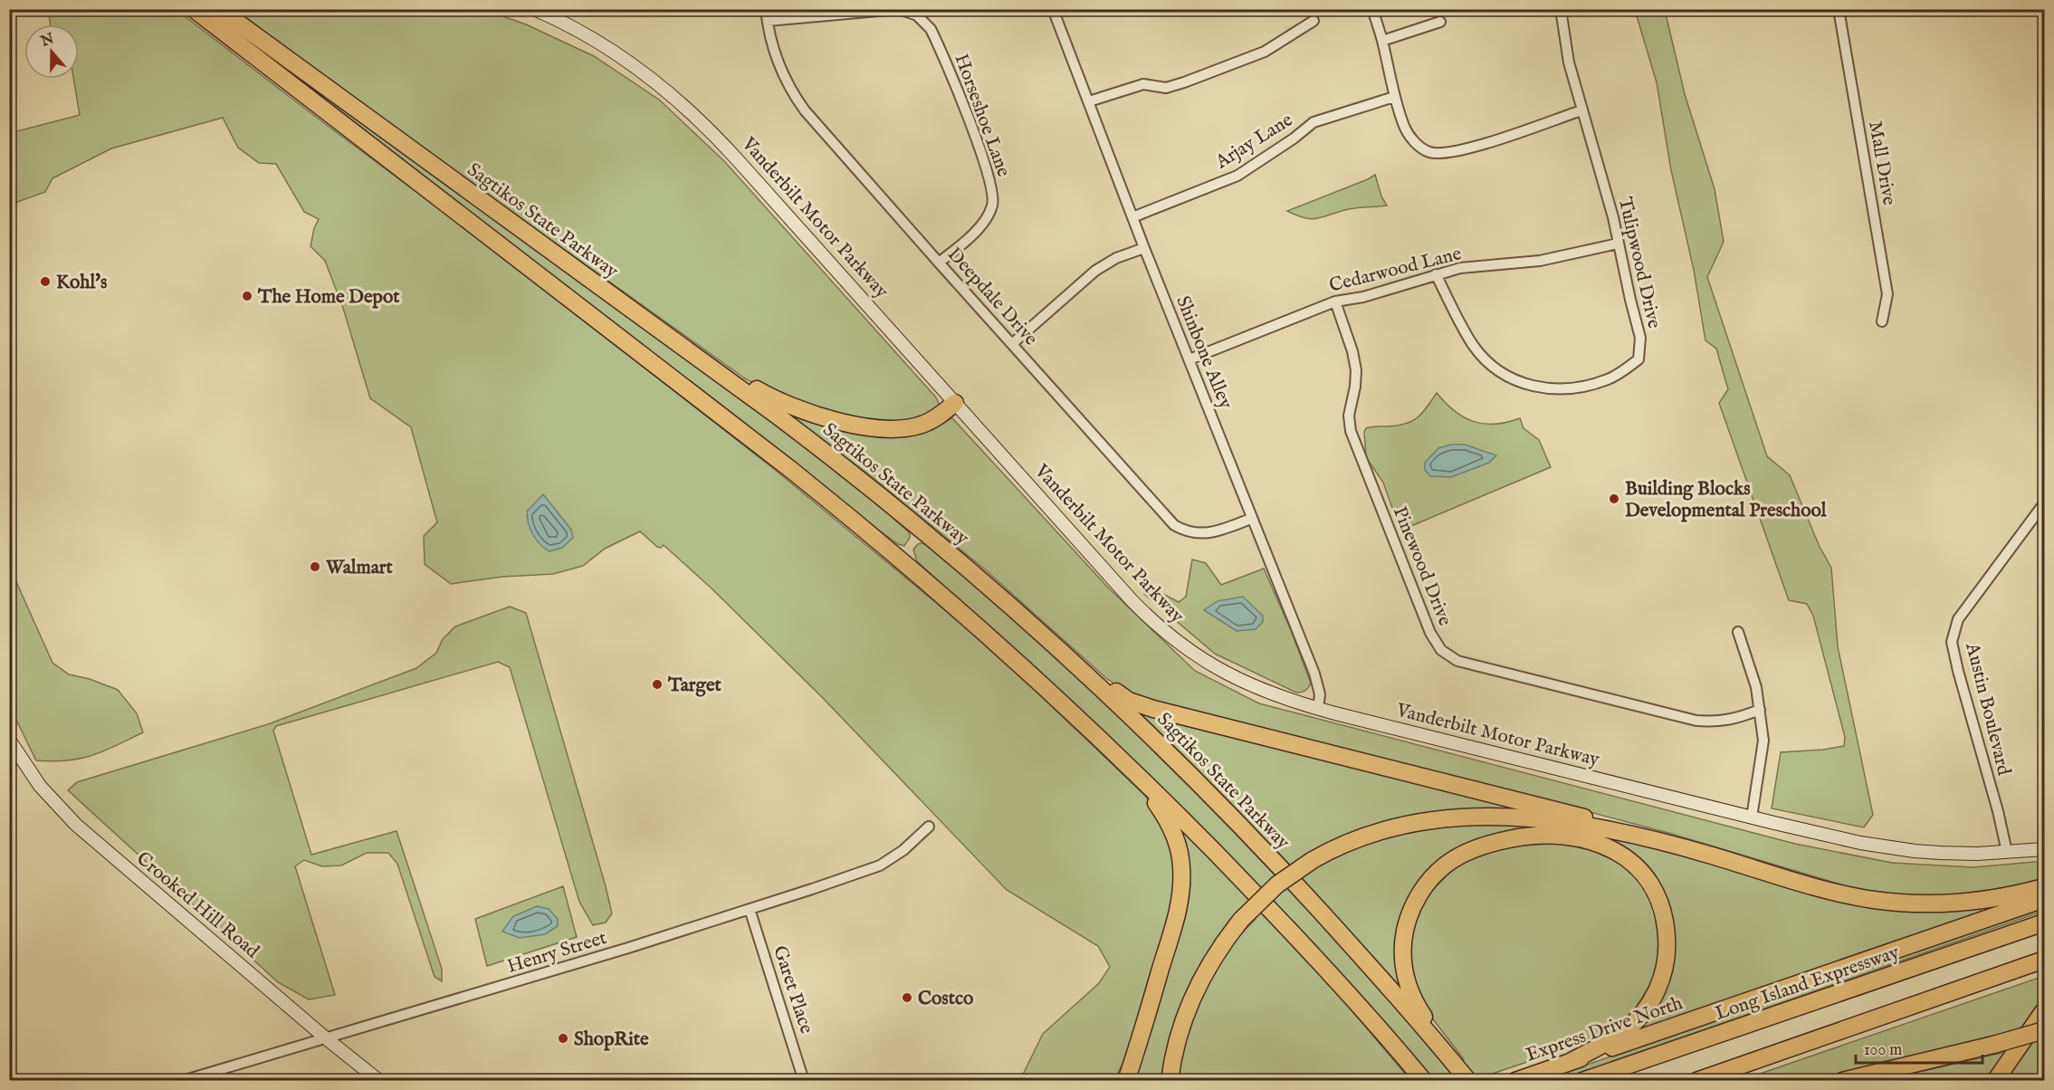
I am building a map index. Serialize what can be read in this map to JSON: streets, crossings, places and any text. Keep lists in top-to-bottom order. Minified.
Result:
{"streets":{"highway":["Sagtikos State Parkway","Long Island Expressway","Express Drive North"],"main road":["Vanderbilt Motor Parkway","Crooked Hill Road"],"street":["Horseshoe Lane","Arjay Lane","Mall Drive","Tulipwood Drive","Cedarwood Lane","Deepdale Drive","Shinbone Alley","Pinewood Drive","Austin Boulevard","Henry Street","Garet Place"]},"crossings":[["Horseshoe Lane","Deepdale Drive"],["Arjay Lane","Shinbone Alley"],["Vanderbilt Motor Parkway","Shinbone Alley"],["Vanderbilt Motor Parkway","Austin Boulevard"],["Tulipwood Drive","Cedarwood Lane"],["Cedarwood Lane","Shinbone Alley"],["Cedarwood Lane","Pinewood Drive"],["Deepdale Drive","Shinbone Alley"],["Crooked Hill Road","Henry Street"],["Henry Street","Garet Place"]],"places":["Kohl's","The Home Depot","Building Blocks Developmental Preschool","Walmart","Target","Costco","ShopRite"],"scale_bar":"100 m","north":"top"}
